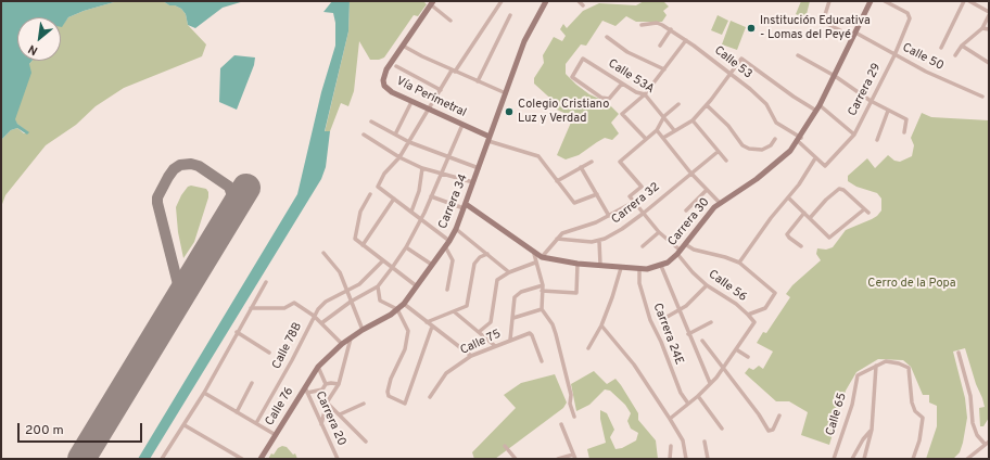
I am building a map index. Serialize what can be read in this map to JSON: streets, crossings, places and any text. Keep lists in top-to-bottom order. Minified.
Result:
{"streets":{"street":["Calle 50","Calle 53","Calle 53A","Carrera 29","Vía Perimetral","Carrera 34","Carrera 32","Carrera 30","Calle 56","Carrera 24E","Calle 75","Calle 78B","Calle 76","Calle 65","Carrera 20"]},"crossings":[["Calle 50","Carrera 29"],["Calle 50","Carrera 30"],["Calle 53","Carrera 29"],["Calle 53","Carrera 30"],["Vía Perimetral","Carrera 34"],["Carrera 34","Calle 76"],["Carrera 32","Calle 56"],["Carrera 30","Calle 56"],["Calle 76","Carrera 20"]],"parks":["Cerro de la Popa"],"places":["Institución Educativa - Lomas del Peyé","Colegio Cristiano Luz y Verdad"],"scale_bar":"200 m","north":"bottom left"}
